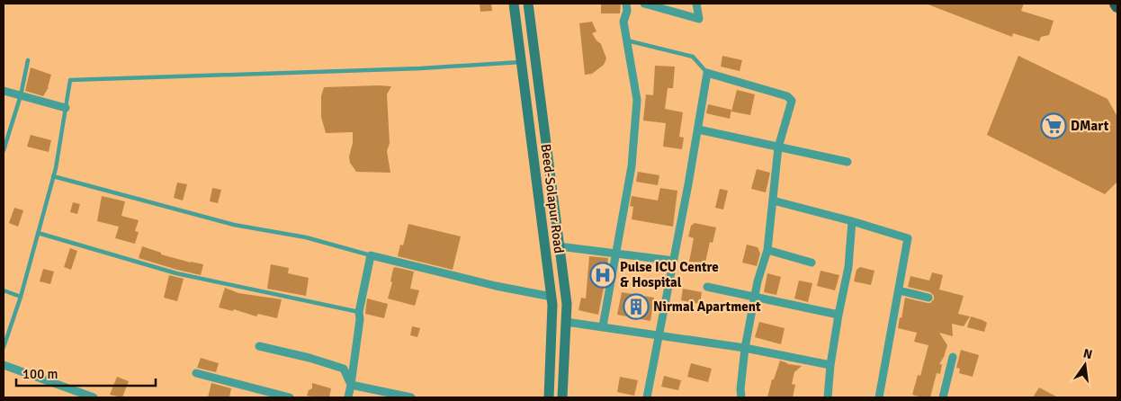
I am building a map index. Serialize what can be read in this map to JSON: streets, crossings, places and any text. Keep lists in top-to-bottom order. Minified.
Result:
{"streets":{"main road":["Beed-Solapur Road"]},"places":{"supermarket":["DMart"],"hospital":["Pulse ICU Centre & Hospital"],"building":["Nirmal Apartment"]},"scale_bar":"100 m","north":"top"}
